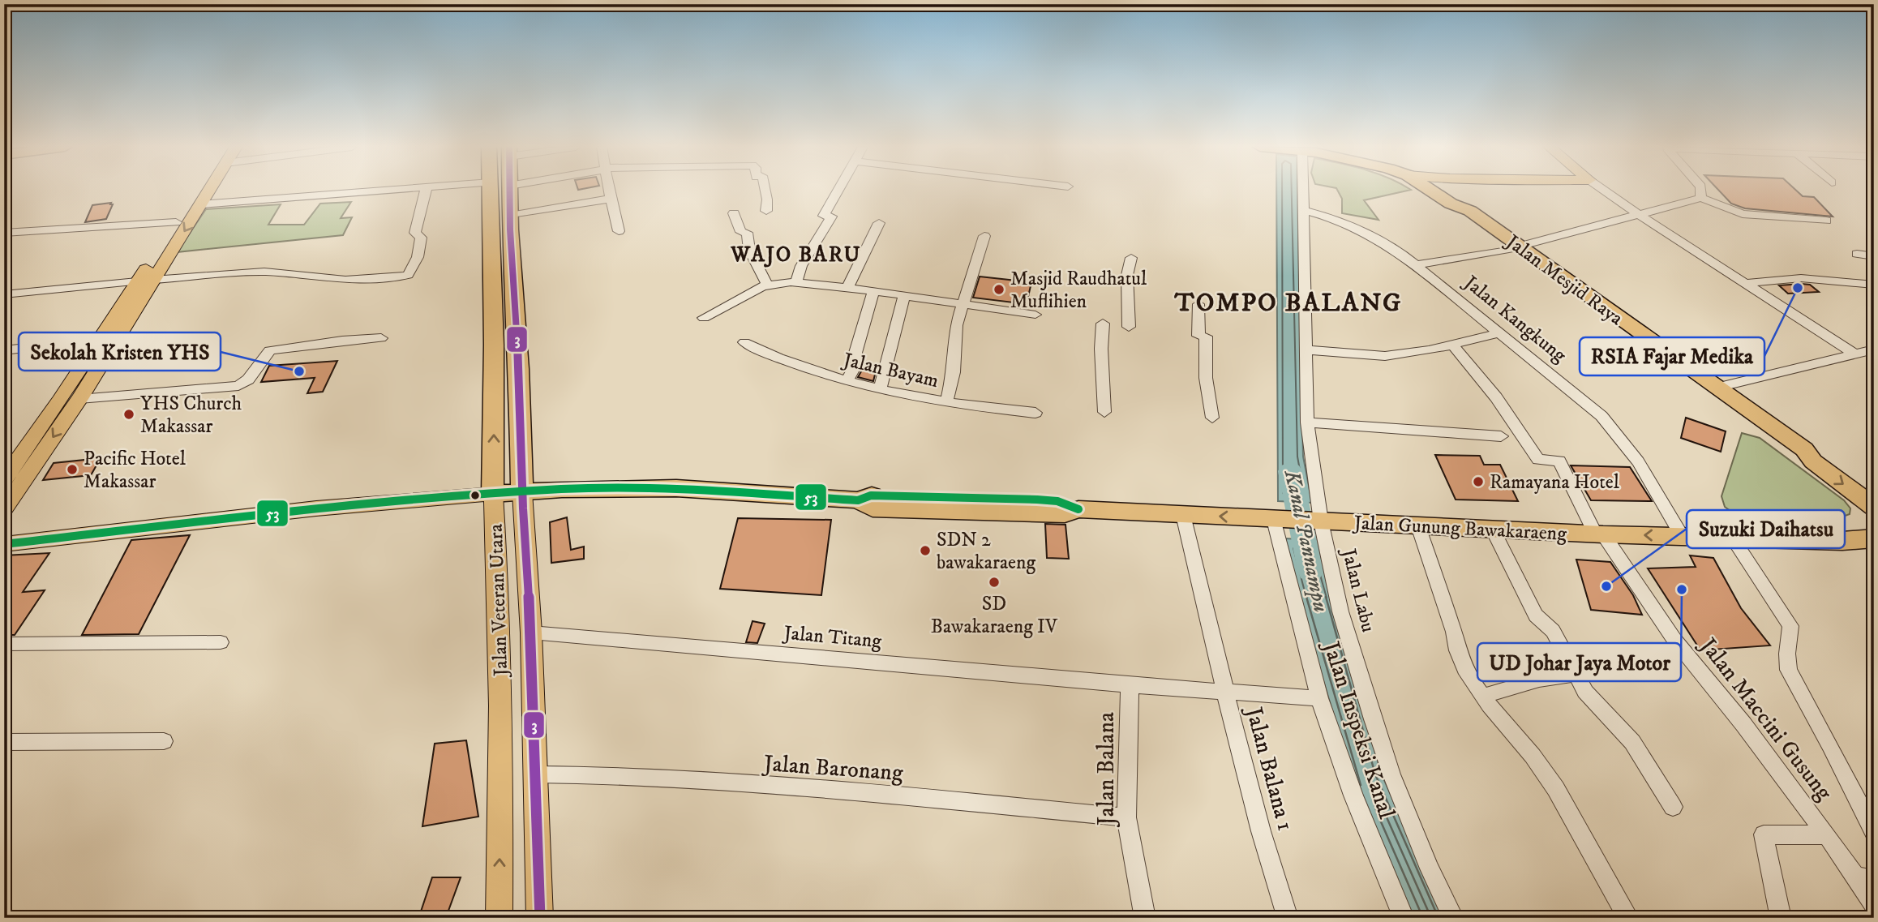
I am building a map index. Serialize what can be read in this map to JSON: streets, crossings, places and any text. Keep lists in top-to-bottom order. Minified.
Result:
{"streets":{"highway":["Jalan Mesjid Raya","Jalan Gunung Bawakaraeng","Jalan Veteran Utara"],"street":["Jalan Kangkung","Jalan Bayam","Jalan Labu","Jalan Titang","Jalan Maccini Gusung","Jalan Inspeksi Kanal","Jalan Baronang","Jalan Balana","Jalan Balana 1"]},"crossings":[["Jalan Kangkung","Jalan Gunung Bawakaraeng"],["Jalan Kangkung","Jalan Labu"],["Jalan Gunung Bawakaraeng","Jalan Labu"],["Jalan Gunung Bawakaraeng","Jalan Veteran Utara"],["Jalan Gunung Bawakaraeng","Jalan Maccini Gusung"],["Jalan Gunung Bawakaraeng","Jalan Inspeksi Kanal"],["Jalan Veteran Utara","Jalan Titang"],["Jalan Veteran Utara","Jalan Baronang"],["Jalan Titang","Jalan Balana"],["Jalan Titang","Jalan Balana 1"],["Jalan Baronang","Jalan Balana"],["Jalan Balana","Jalan Balana 1"]],"one_way":["Jalan Veteran Utara"],"districts":["WAJO BARU","TOMPO BALANG"],"water":["Kanal Pannampu"],"places":["RSIA Fajar Medika","Masjid Raudhatul Muflihien","Sekolah Kristen YHS","YHS Church Makassar","Pacific Hotel Makassar","Ramayana Hotel","SDN 2 bawakaraeng","SD Bawakaraeng IV","Suzuki Daihatsu","UD Johar Jaya Motor"],"lines":["transit line 3","transit line 53"]}
